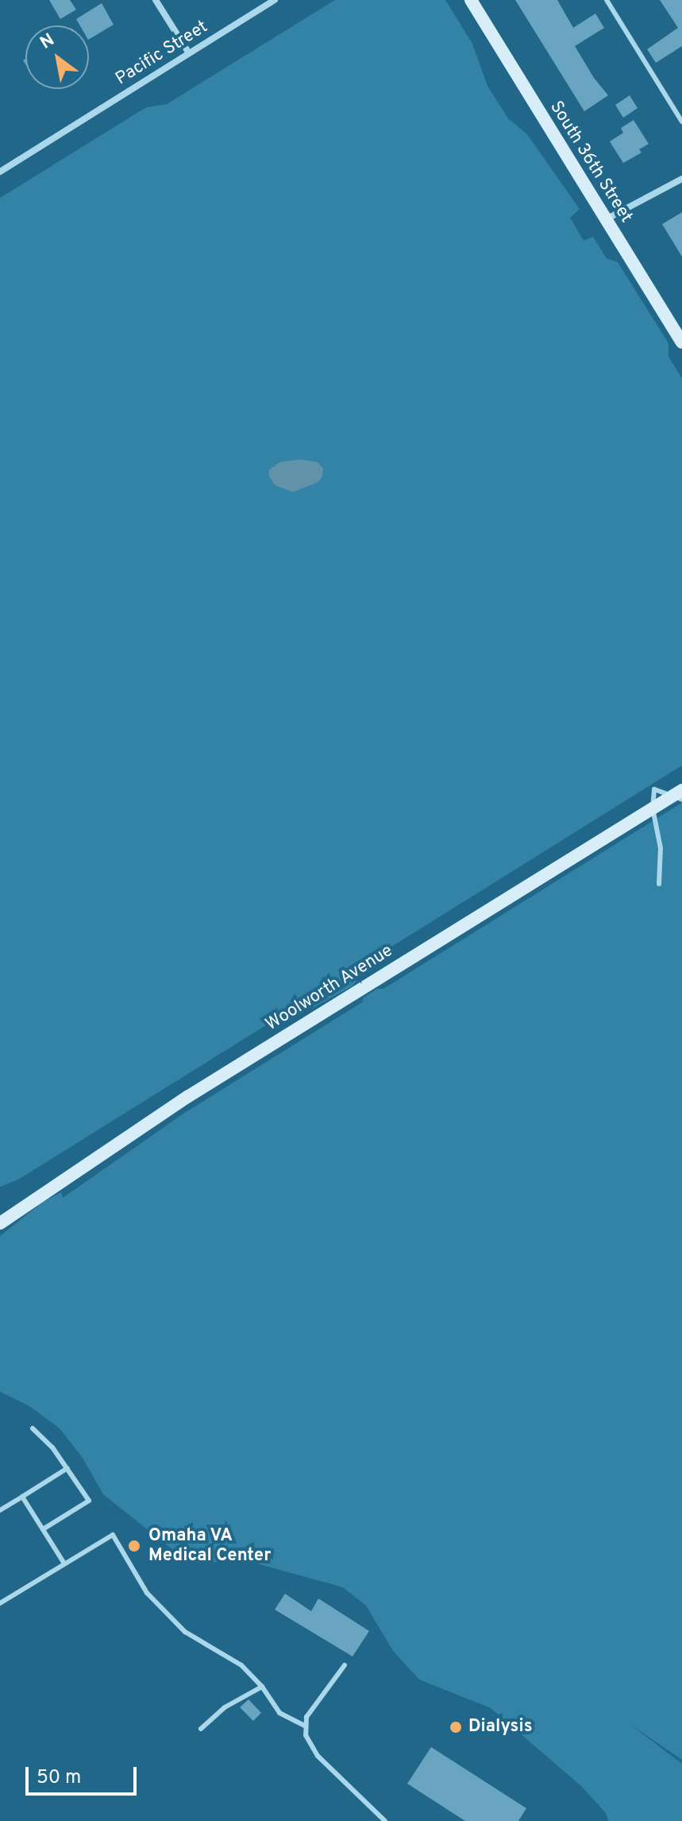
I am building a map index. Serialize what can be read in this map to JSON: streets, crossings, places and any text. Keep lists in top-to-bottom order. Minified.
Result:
{"streets":{"street":["Pacific Street","South 36th Street","Woolworth Avenue"]},"places":["Omaha VA Medical Center","Dialysis"],"scale_bar":"50 m","north":"top left"}
